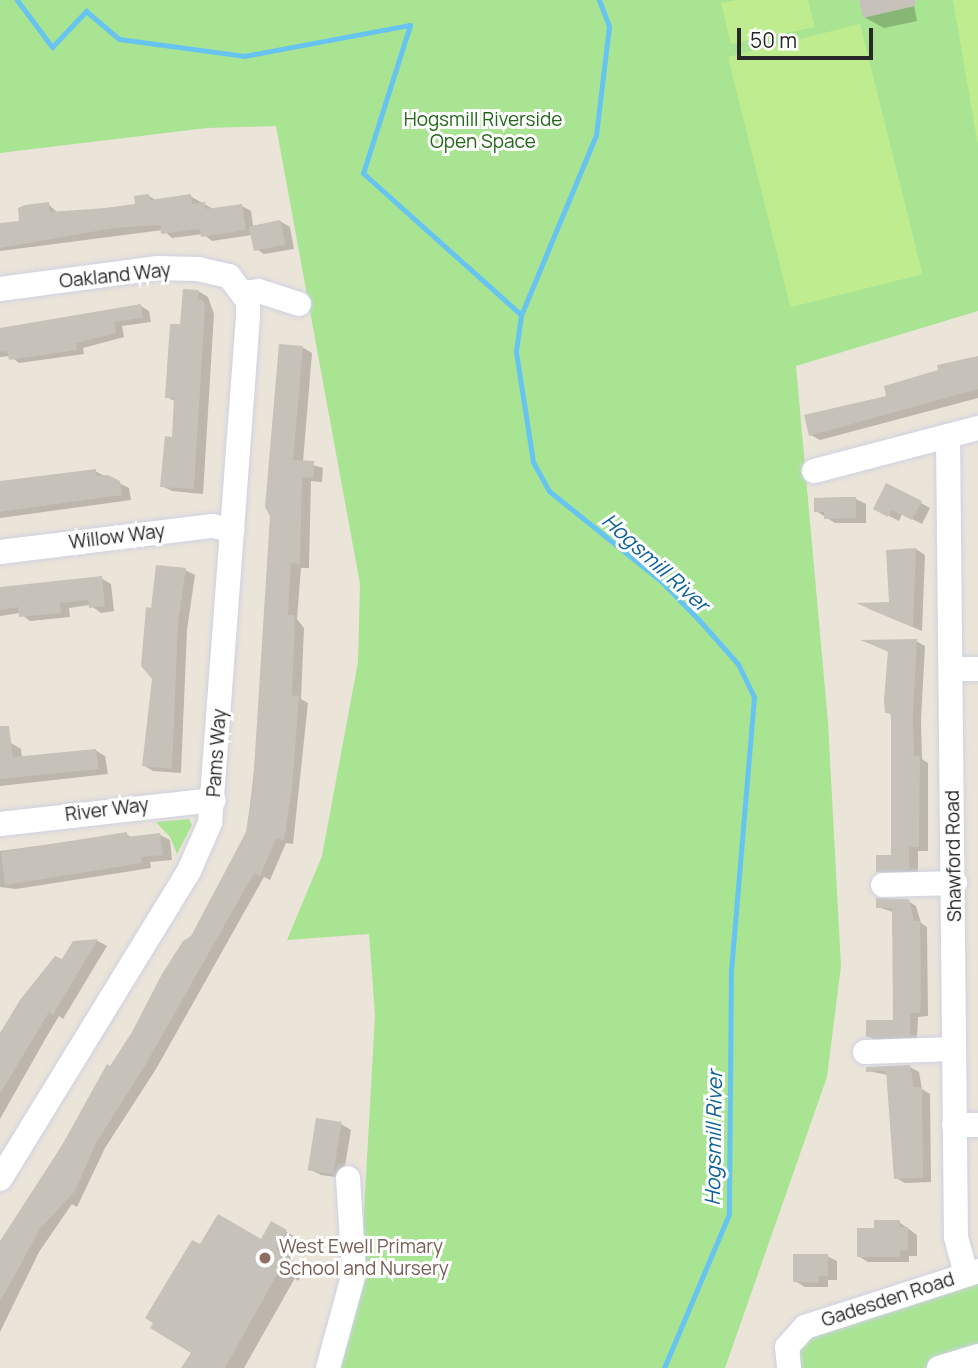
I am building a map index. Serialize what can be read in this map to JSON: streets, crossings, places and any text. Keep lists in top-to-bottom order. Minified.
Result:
{"streets":{"street":["Oakland Way","Willow Way","Pams Way","River Way","Shawford Road","Gadesden Road"]},"crossings":[["Oakland Way","Pams Way"],["Willow Way","Pams Way"],["Pams Way","River Way"],["Shawford Road","Gadesden Road"]],"water":["Hogsmill River"],"parks":["Hogsmill Riverside Open Space"],"places":["West Ewell Primary School and Nursery"],"scale_bar":"50 m"}
